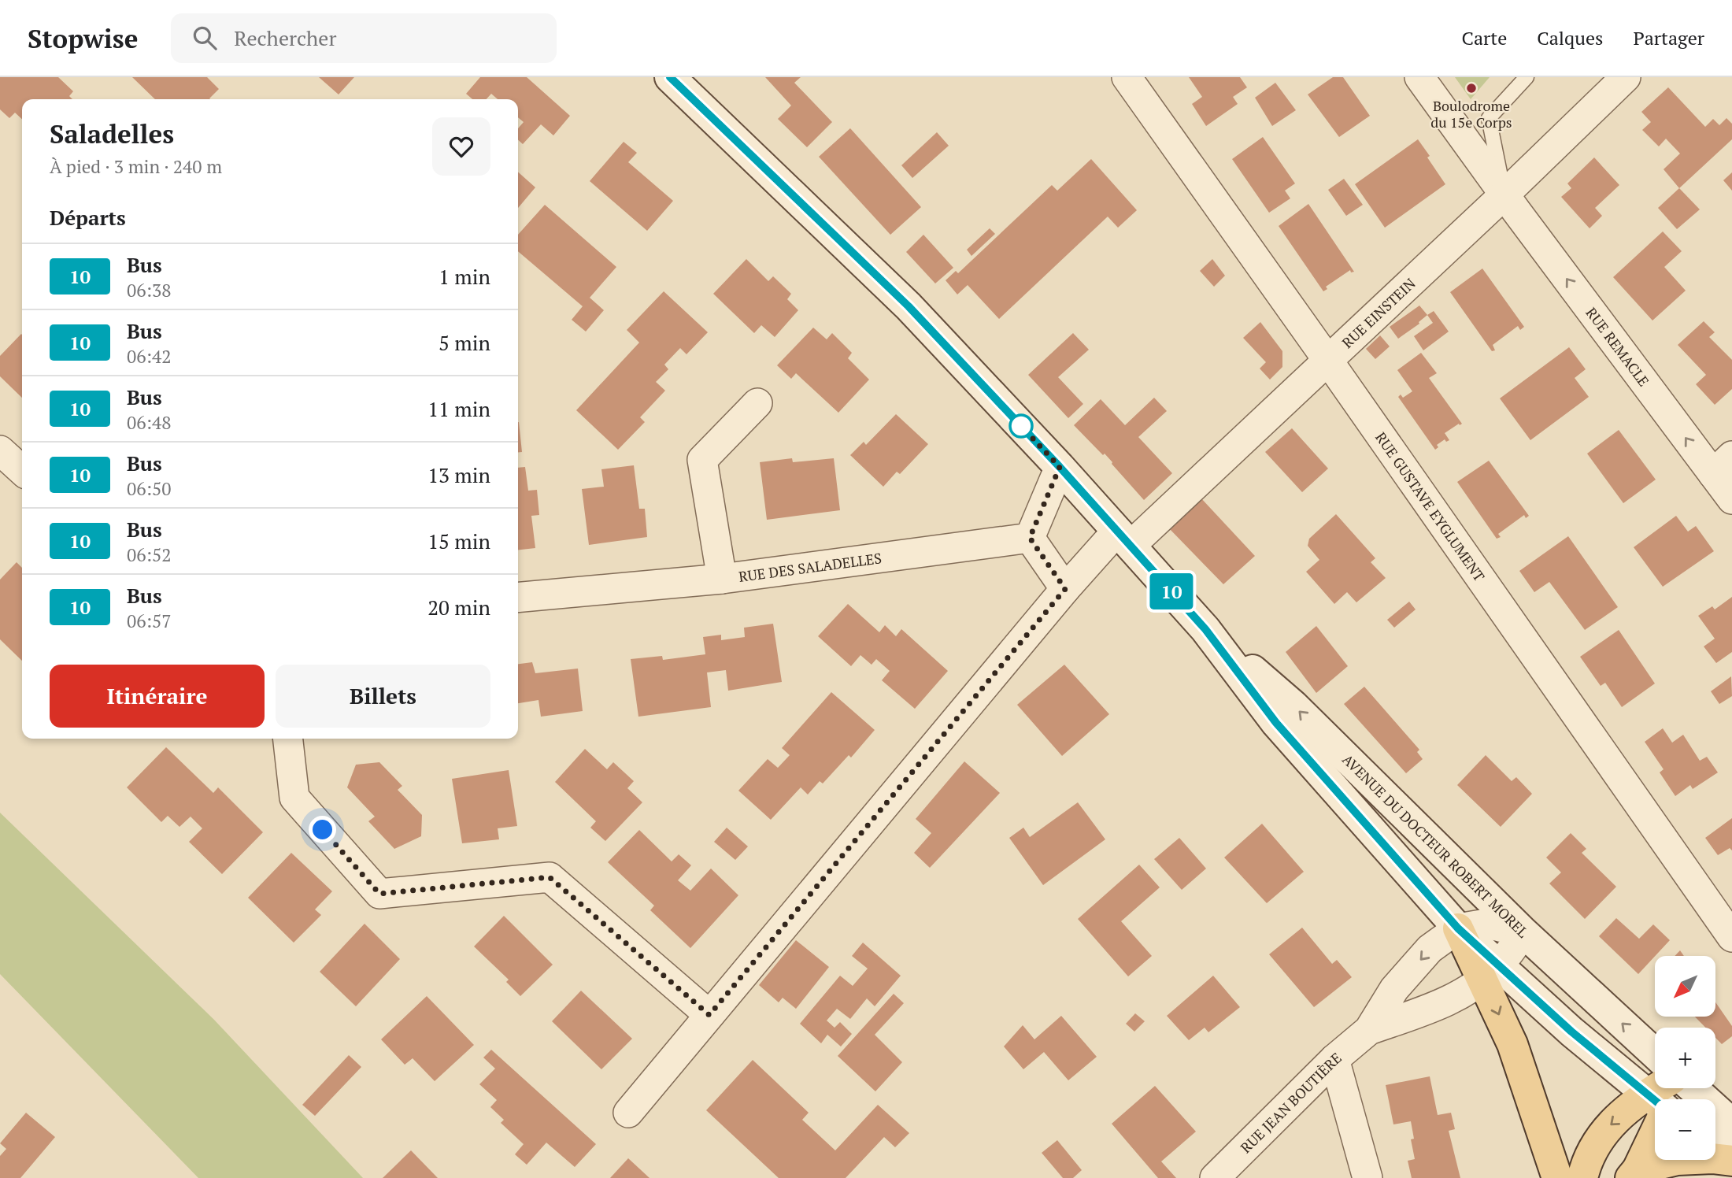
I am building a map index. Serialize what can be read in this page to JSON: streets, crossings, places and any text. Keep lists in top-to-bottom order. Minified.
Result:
{"streets":{"street":["RUE EINSTEIN","RUE REMACLE","RUE GUSTAVE EYGLUMENT","RUE DES SALADELLES","AVENUE DU DOCTEUR ROBERT MOREL","RUE JEAN BOUTIÈRE"]},"crossings":[["RUE EINSTEIN","RUE REMACLE"],["RUE EINSTEIN","RUE GUSTAVE EYGLUMENT"],["RUE EINSTEIN","AVENUE DU DOCTEUR ROBERT MOREL"],["AVENUE DU DOCTEUR ROBERT MOREL","RUE JEAN BOUTIÈRE"]],"one_way":["RUE REMACLE"],"places":["Boulodrome du 15e Corps"],"lines":["bus line 10"],"north":"bottom left","page":{"header":"Stopwise","search":"Rechercher","nav":["Carte","Calques","Partager"],"on_map":"10","heading":[["Saladelles","À pied · 3 min · 240 m"],"Départs"],"list":[{"mark":"10","name":"Bus","note":"06:38","value":"1 min"},{"mark":"10","name":"Bus","note":"06:42","value":"5 min"},{"mark":"10","name":"Bus","note":"06:48","value":"11 min"},{"mark":"10","name":"Bus","note":"06:50","value":"13 min"},{"mark":"10","name":"Bus","note":"06:52","value":"15 min"},{"mark":"10","name":"Bus","note":"06:57","value":"20 min"}],"buttons":["Itinéraire","Billets"],"map_buttons":["+","−"]}}
